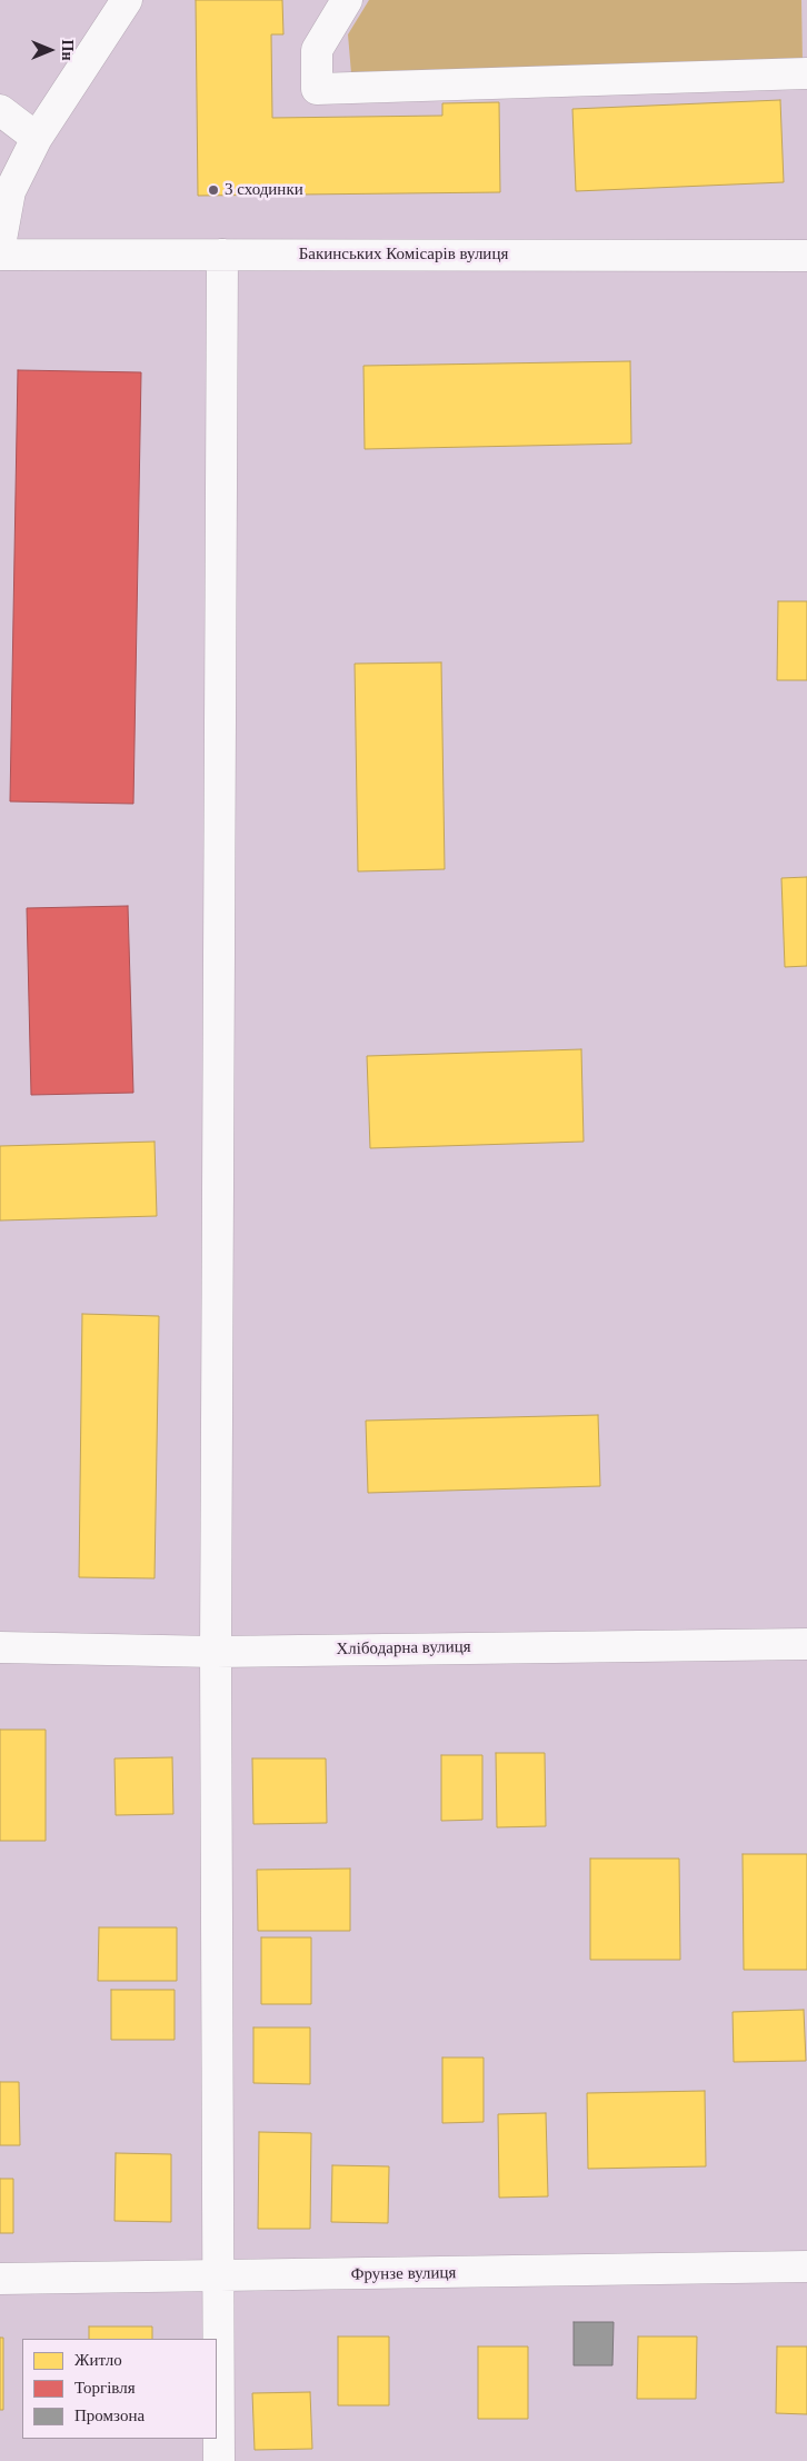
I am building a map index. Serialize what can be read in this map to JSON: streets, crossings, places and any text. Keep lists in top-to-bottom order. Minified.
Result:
{"streets":{"street":["Бакинських Комісарів вулиця","Хлібодарна вулиця","Фрунзе вулиця"]},"places":["3 сходинки"],"legend":["Житло","Торгівля","Промзона"],"north":"right"}
